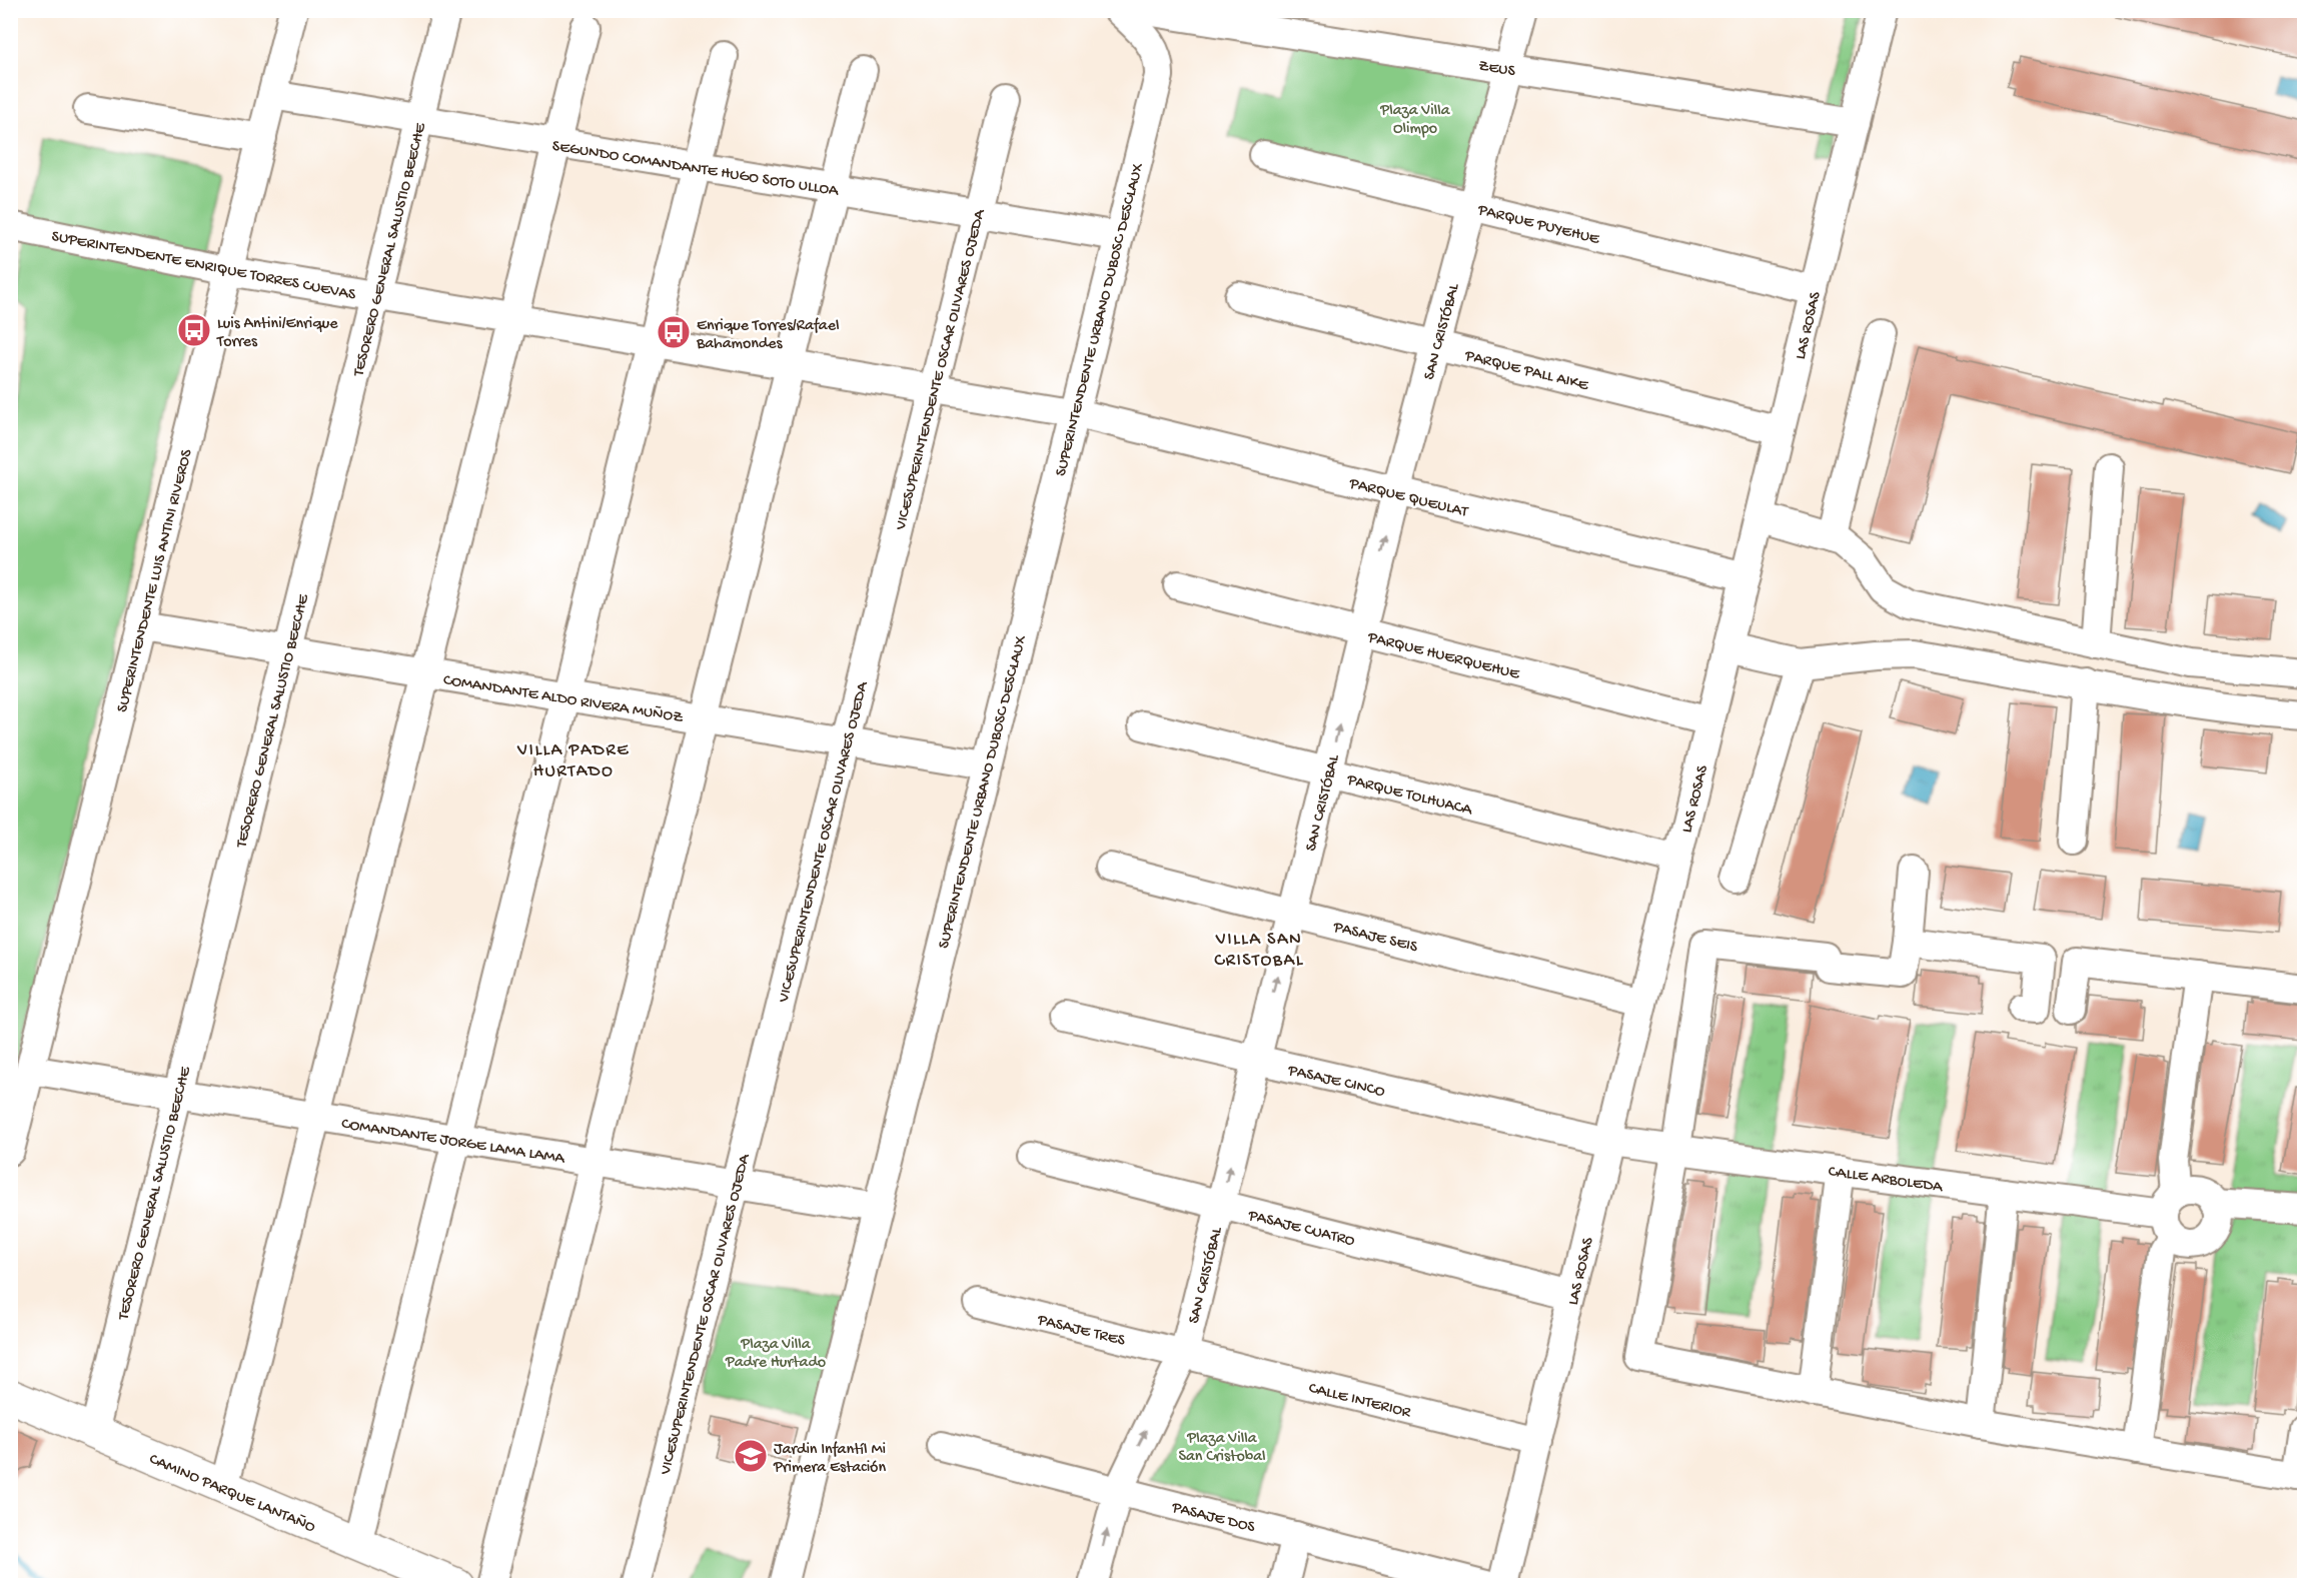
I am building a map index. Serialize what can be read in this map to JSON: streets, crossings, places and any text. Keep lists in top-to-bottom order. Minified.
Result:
{"streets":{"main road":["CAMINO PARQUE LANTAÑO"],"street":["ZEUS","SEGUNDO COMANDANTE HUGO SOTO ULLOA","PARQUE PUYEHUE","TESORERO GENERAL SALUSTIO BEECHE","SUPERINTENDENTE ENRIQUE TORRES CUEVAS","SUPERINTENDENTE URBANO DUBOSC DESCLAUX","LAS ROSAS","SAN CRISTÓBAL","PARQUE PALL AIKE","VICESUPERINTENDENTE OSCAR OLIVARES OJEDA","PARQUE QUEULAT","SUPERINTENDENTE LUIS ANTINI RIVEROS","PARQUE HUERQUEHUE","COMANDANTE ALDO RIVERA MUÑOZ","PARQUE TOLHUACA","PASAJE SEIS","PASAJE CINCO","COMANDANTE JORGE LAMA LAMA","CALLE ARBOLEDA","PASAJE CUATRO","PASAJE TRES","CALLE INTERIOR","PASAJE DOS"]},"crossings":[["ZEUS","LAS ROSAS"],["ZEUS","SAN CRISTÓBAL"],["SEGUNDO COMANDANTE HUGO SOTO ULLOA","TESORERO GENERAL SALUSTIO BEECHE"],["SEGUNDO COMANDANTE HUGO SOTO ULLOA","SUPERINTENDENTE URBANO DUBOSC DESCLAUX"],["SEGUNDO COMANDANTE HUGO SOTO ULLOA","VICESUPERINTENDENTE OSCAR OLIVARES OJEDA"],["SEGUNDO COMANDANTE HUGO SOTO ULLOA","SUPERINTENDENTE LUIS ANTINI RIVEROS"],["PARQUE PUYEHUE","LAS ROSAS"],["PARQUE PUYEHUE","SAN CRISTÓBAL"],["TESORERO GENERAL SALUSTIO BEECHE","SUPERINTENDENTE ENRIQUE TORRES CUEVAS"],["TESORERO GENERAL SALUSTIO BEECHE","COMANDANTE ALDO RIVERA MUÑOZ"],["TESORERO GENERAL SALUSTIO BEECHE","COMANDANTE JORGE LAMA LAMA"],["TESORERO GENERAL SALUSTIO BEECHE","CAMINO PARQUE LANTAÑO"],["SUPERINTENDENTE ENRIQUE TORRES CUEVAS","SUPERINTENDENTE URBANO DUBOSC DESCLAUX"],["SUPERINTENDENTE ENRIQUE TORRES CUEVAS","VICESUPERINTENDENTE OSCAR OLIVARES OJEDA"],["SUPERINTENDENTE ENRIQUE TORRES CUEVAS","PARQUE QUEULAT"],["SUPERINTENDENTE ENRIQUE TORRES CUEVAS","SUPERINTENDENTE LUIS ANTINI RIVEROS"],["SUPERINTENDENTE URBANO DUBOSC DESCLAUX","PARQUE QUEULAT"],["SUPERINTENDENTE URBANO DUBOSC DESCLAUX","COMANDANTE ALDO RIVERA MUÑOZ"],["SUPERINTENDENTE URBANO DUBOSC DESCLAUX","COMANDANTE JORGE LAMA LAMA"],["LAS ROSAS","PARQUE PALL AIKE"],["LAS ROSAS","PARQUE QUEULAT"],["LAS ROSAS","PARQUE HUERQUEHUE"],["LAS ROSAS","PARQUE TOLHUACA"],["LAS ROSAS","PASAJE SEIS"],["LAS ROSAS","PASAJE CINCO"],["LAS ROSAS","CALLE ARBOLEDA"],["LAS ROSAS","PASAJE CUATRO"],["LAS ROSAS","CALLE INTERIOR"],["SAN CRISTÓBAL","PARQUE PALL AIKE"],["SAN CRISTÓBAL","PARQUE QUEULAT"],["SAN CRISTÓBAL","PARQUE HUERQUEHUE"],["SAN CRISTÓBAL","PARQUE TOLHUACA"],["SAN CRISTÓBAL","PASAJE SEIS"],["SAN CRISTÓBAL","PASAJE CINCO"],["SAN CRISTÓBAL","PASAJE CUATRO"],["SAN CRISTÓBAL","PASAJE TRES"],["SAN CRISTÓBAL","CALLE INTERIOR"],["SAN CRISTÓBAL","PASAJE DOS"],["VICESUPERINTENDENTE OSCAR OLIVARES OJEDA","COMANDANTE ALDO RIVERA MUÑOZ"],["VICESUPERINTENDENTE OSCAR OLIVARES OJEDA","COMANDANTE JORGE LAMA LAMA"],["SUPERINTENDENTE LUIS ANTINI RIVEROS","COMANDANTE ALDO RIVERA MUÑOZ"],["SUPERINTENDENTE LUIS ANTINI RIVEROS","COMANDANTE JORGE LAMA LAMA"],["PASAJE CINCO","CALLE ARBOLEDA"],["PASAJE TRES","CALLE INTERIOR"]],"one_way":["SAN CRISTÓBAL"],"districts":["VILLA PADRE HURTADO","VILLA SAN CRISTOBAL"],"parks":["Plaza Villa Olimpo","Plaza Villa Padre Hurtado","Plaza Villa San Cristobal"],"places":{"bus stop":["Luis Antini/Enrique Torres","Enrique Torres/Rafael Bahamondes"],"school or university":["Jardin Infantíl Mi Primera Estación"]}}
